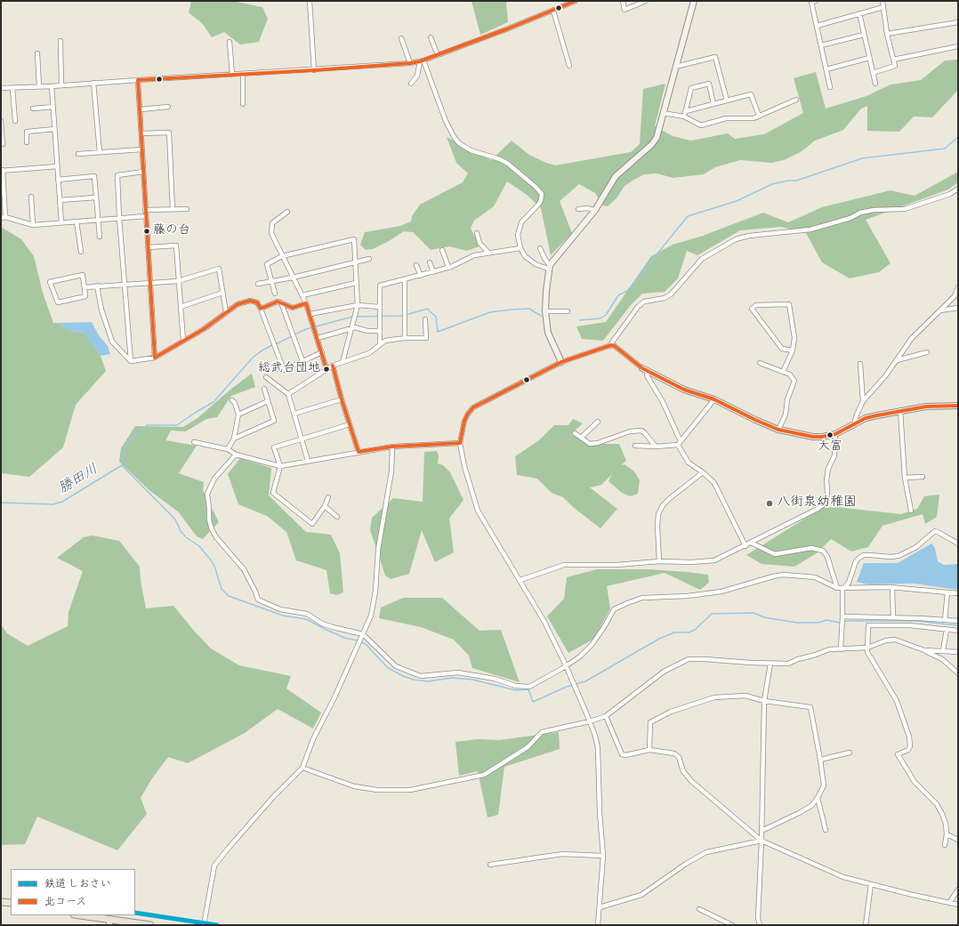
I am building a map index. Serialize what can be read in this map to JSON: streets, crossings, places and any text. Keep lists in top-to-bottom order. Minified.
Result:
{"water":["勝田川"],"places":["藤の台","総武台団地","大富","八街泉幼稚園"],"lines":["transit line 北コース","rail line しおさい"],"legend":["鉄道 しおさい","北コース"]}
